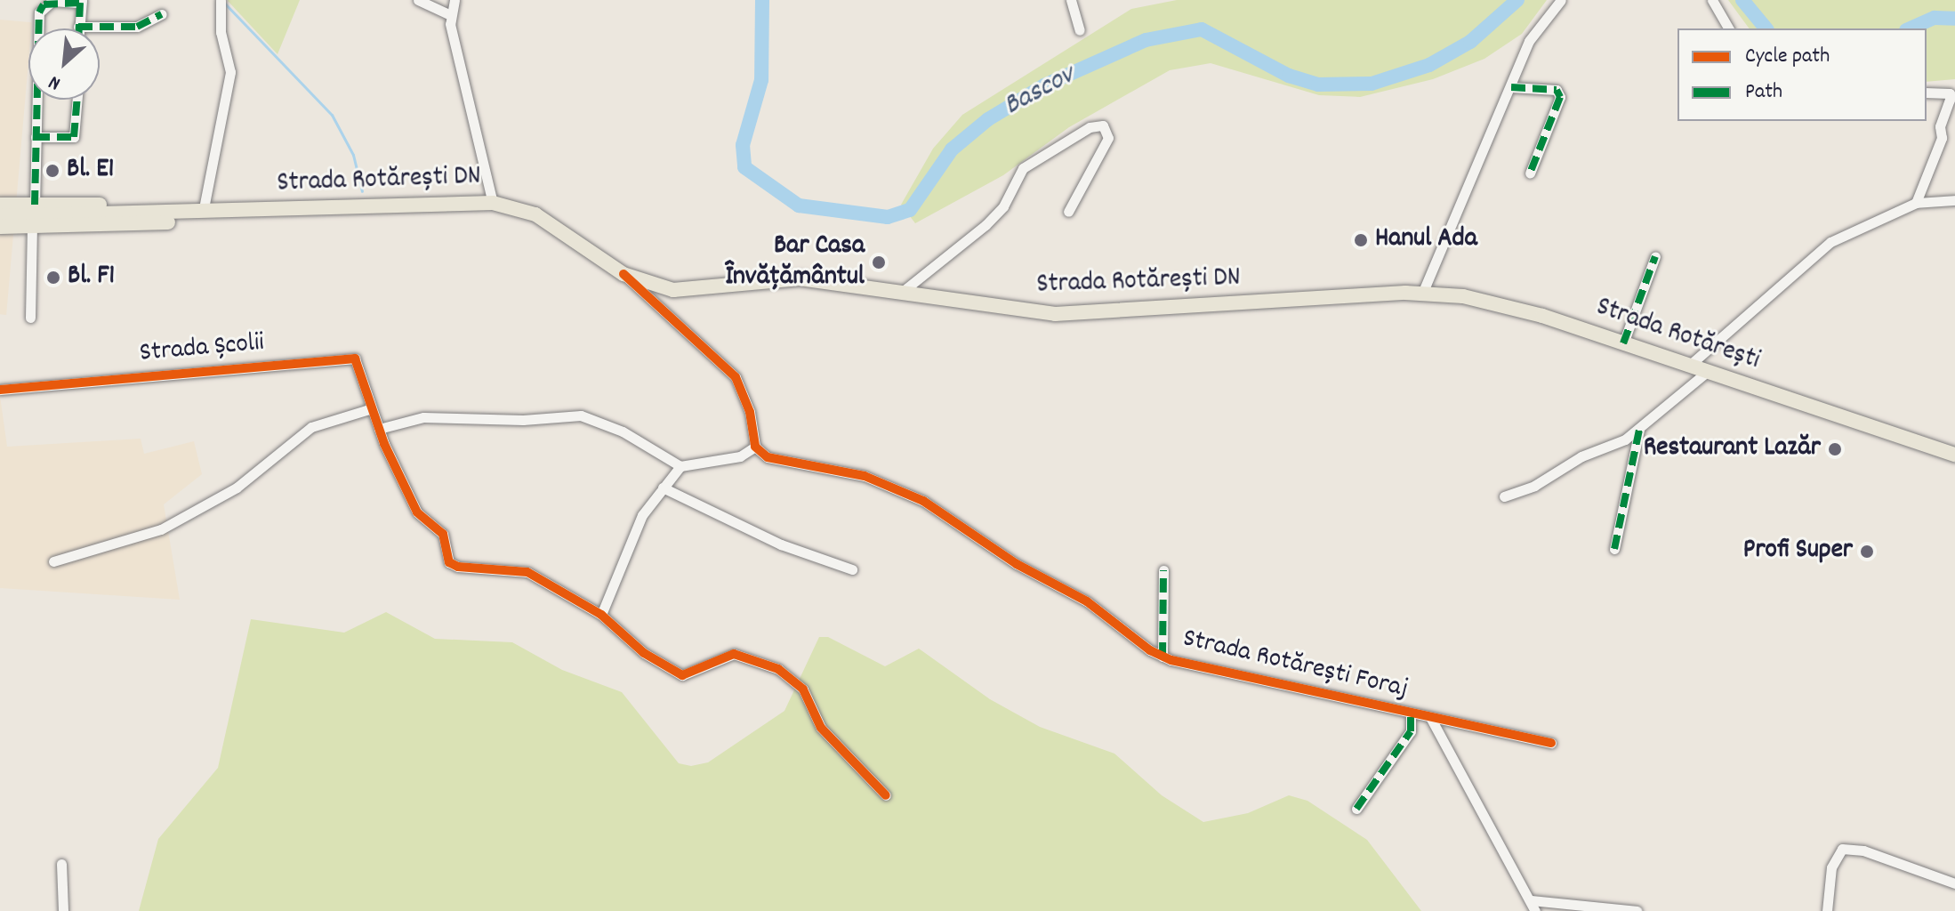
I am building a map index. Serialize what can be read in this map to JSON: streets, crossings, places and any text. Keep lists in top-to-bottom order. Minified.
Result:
{"streets":{"highway":["Strada Rotărești DN","Strada Rotărești"],"street":["Strada Școlii","Strada Rotărești Foraj"]},"crossings":[["Strada Rotărești DN","Strada Rotărești"]],"water":["Bascov"],"places":["Bl. E1","Hanul Ada","Bar Casa Învățământul","Bl. F1","Restaurant Lazăr","Profi Super"],"legend":["Cycle path","Path"],"north":"bottom left"}
